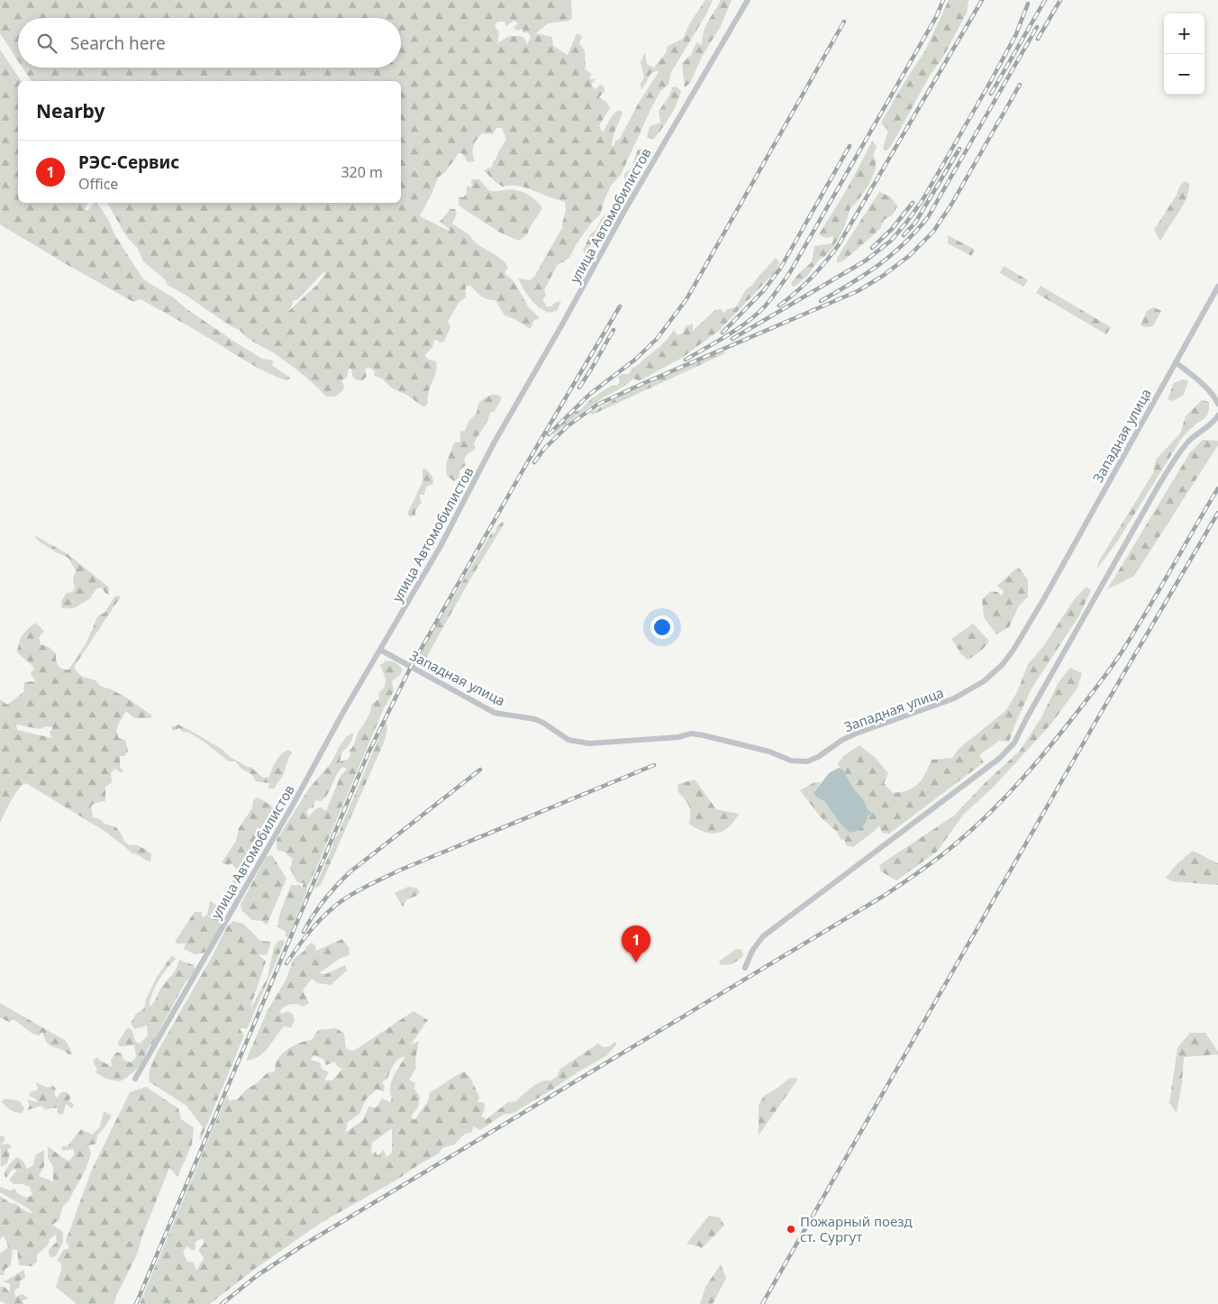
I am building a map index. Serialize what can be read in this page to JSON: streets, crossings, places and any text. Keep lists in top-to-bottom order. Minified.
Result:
{"streets":{"street":["улица Автомобилистов","Западная улица"]},"crossings":[["улица Автомобилистов","Западная улица"]],"places":["Пожарный поезд ст. Сургут"],"page":{"map_buttons":["+","−"],"search":"Search here","heading":"Nearby","list":[{"mark":"1","name":"РЭС-Сервис","note":"Office","value":"320 m"}],"pins":"1"}}
